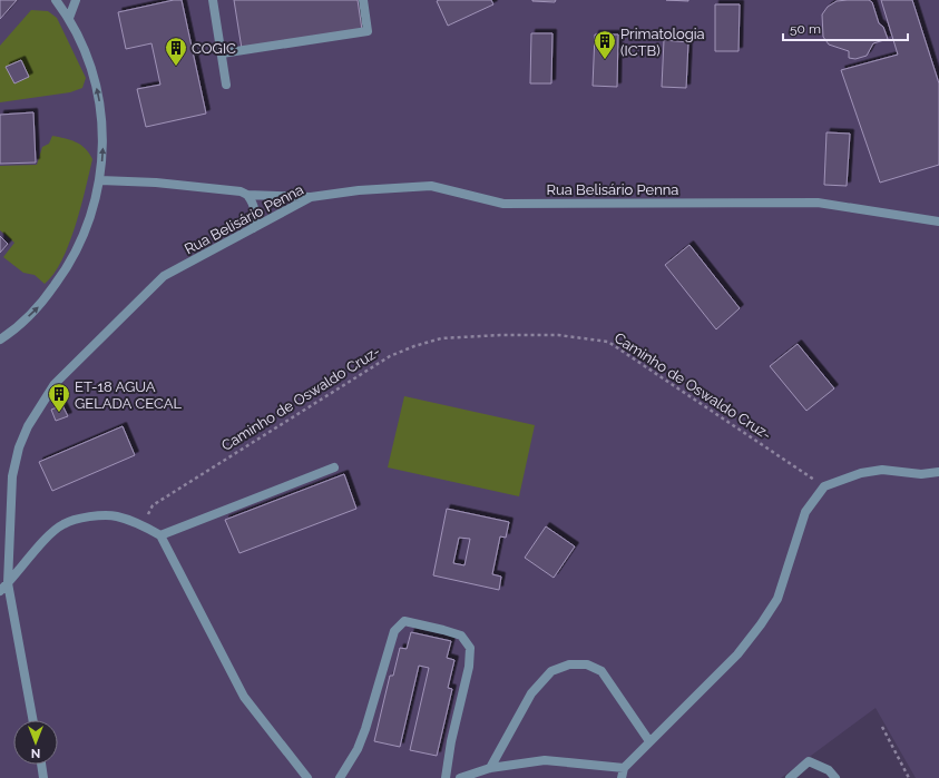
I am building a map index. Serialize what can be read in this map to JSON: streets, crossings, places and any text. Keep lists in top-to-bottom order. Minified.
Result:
{"streets":{"street":["Rua Belisário Penna"],"path":["Caminho de Oswaldo Cruz-"]},"places":{"building":["Primatologia (ICTB)","COGIC","ET-18 AGUA GELADA CECAL"]},"scale_bar":"50 m","north":"bottom"}
